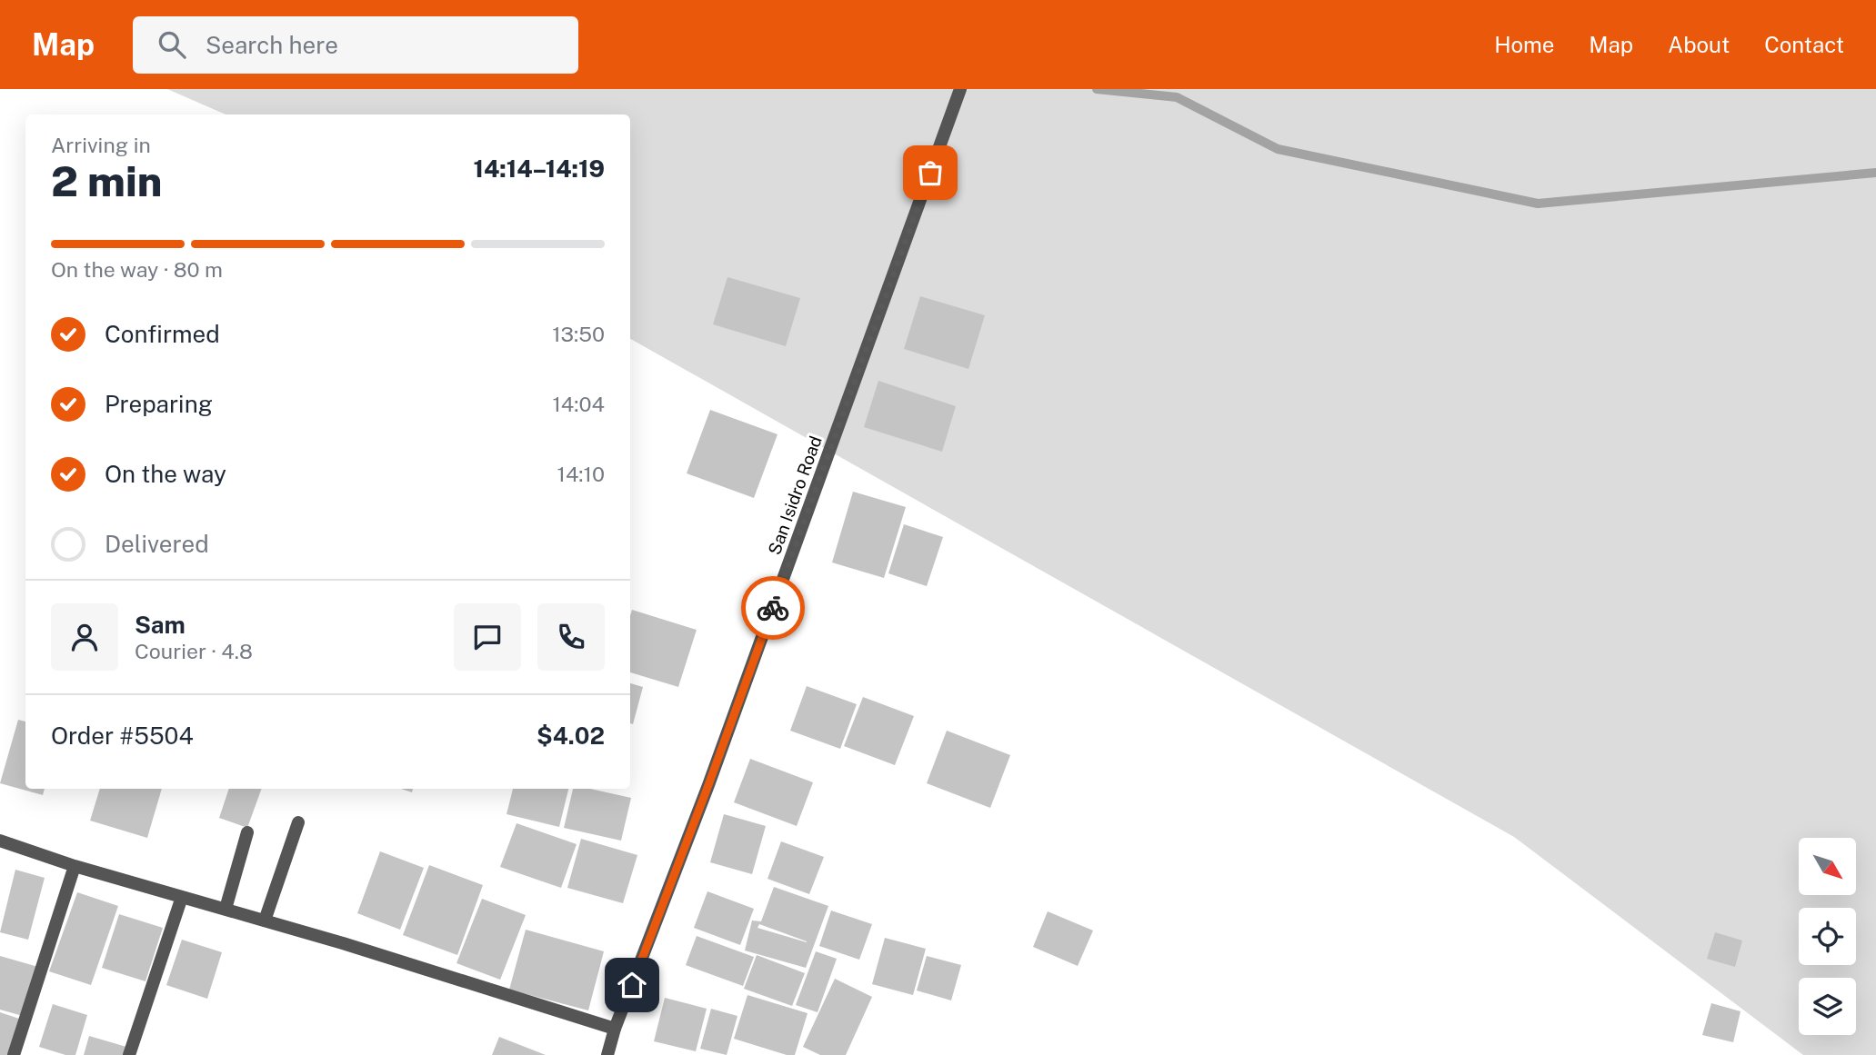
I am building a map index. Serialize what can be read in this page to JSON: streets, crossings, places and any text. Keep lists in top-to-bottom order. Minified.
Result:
{"streets":{"street":["San Isidro Road"]},"north":"bottom right","page":{"header":"Map","search":"Search here","nav":["Home","Map","About","Contact"],"heading":["2 min","Arriving in","14:14–14:19"],"panel":["Sam","Courier · 4.8","Order #5504","$4.02"],"bar":"On the way · 80 m","list":[["Confirmed","13:50"],["Preparing","14:04"],["On the way","14:10"],"Delivered"]}}
